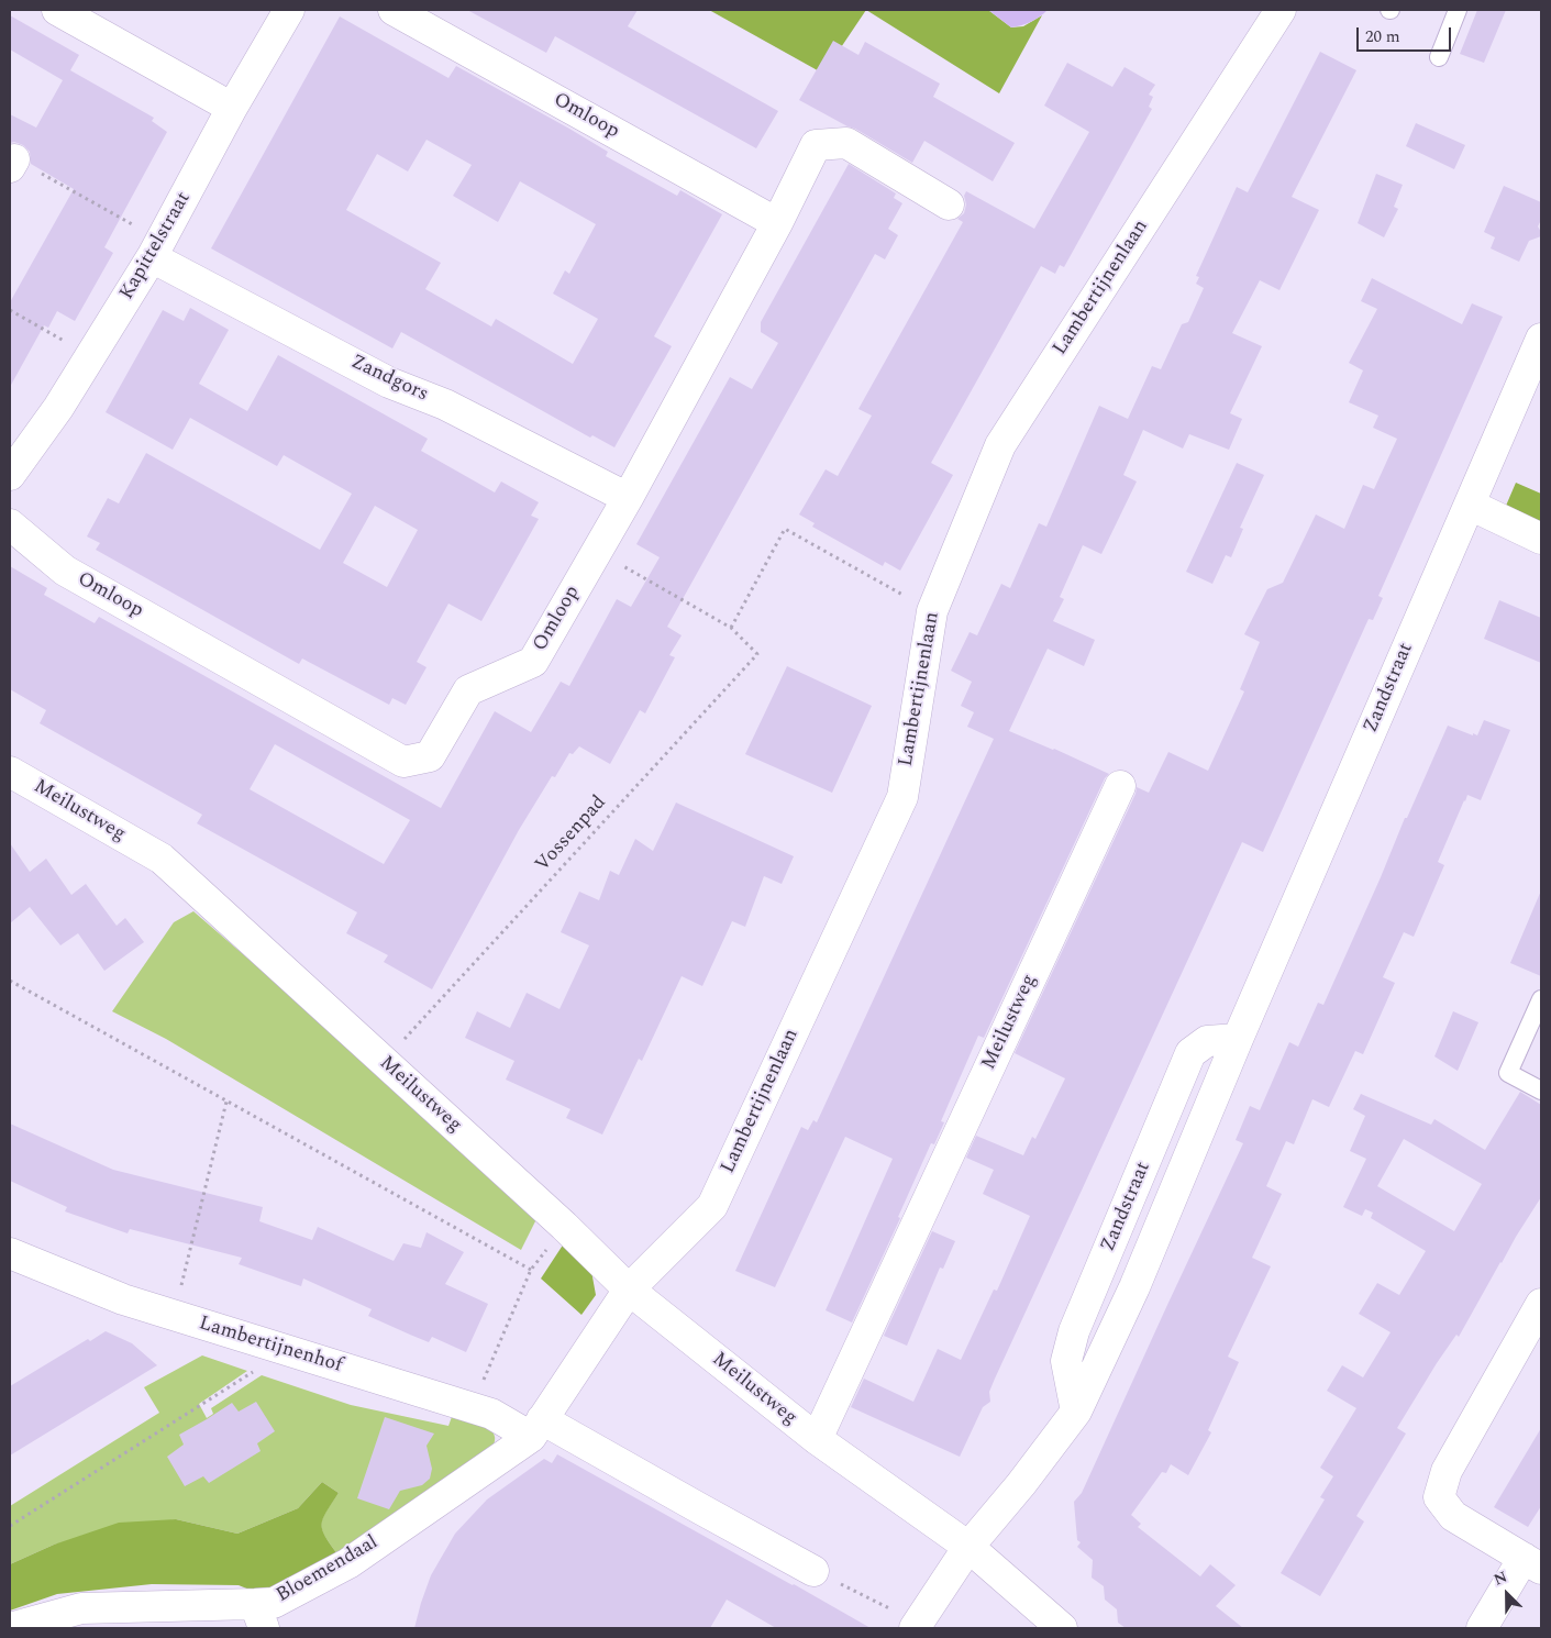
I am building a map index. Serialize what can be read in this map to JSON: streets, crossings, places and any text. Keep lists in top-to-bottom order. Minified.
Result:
{"streets":{"street":["Omloop","Kapittelstraat","Lambertijnenlaan","Zandgors","Zandstraat","Meilustweg","Lambertijnenhof","Bloemendaal"],"path":["Vossenpad"]},"crossings":[["Omloop","Zandgors"],["Omloop","Vossenpad"],["Kapittelstraat","Zandgors"],["Lambertijnenlaan","Meilustweg"],["Lambertijnenlaan","Bloemendaal"],["Zandstraat","Meilustweg"],["Meilustweg","Vossenpad"],["Meilustweg","Bloemendaal"],["Lambertijnenhof","Bloemendaal"]],"scale_bar":"20 m","north":"top left"}
